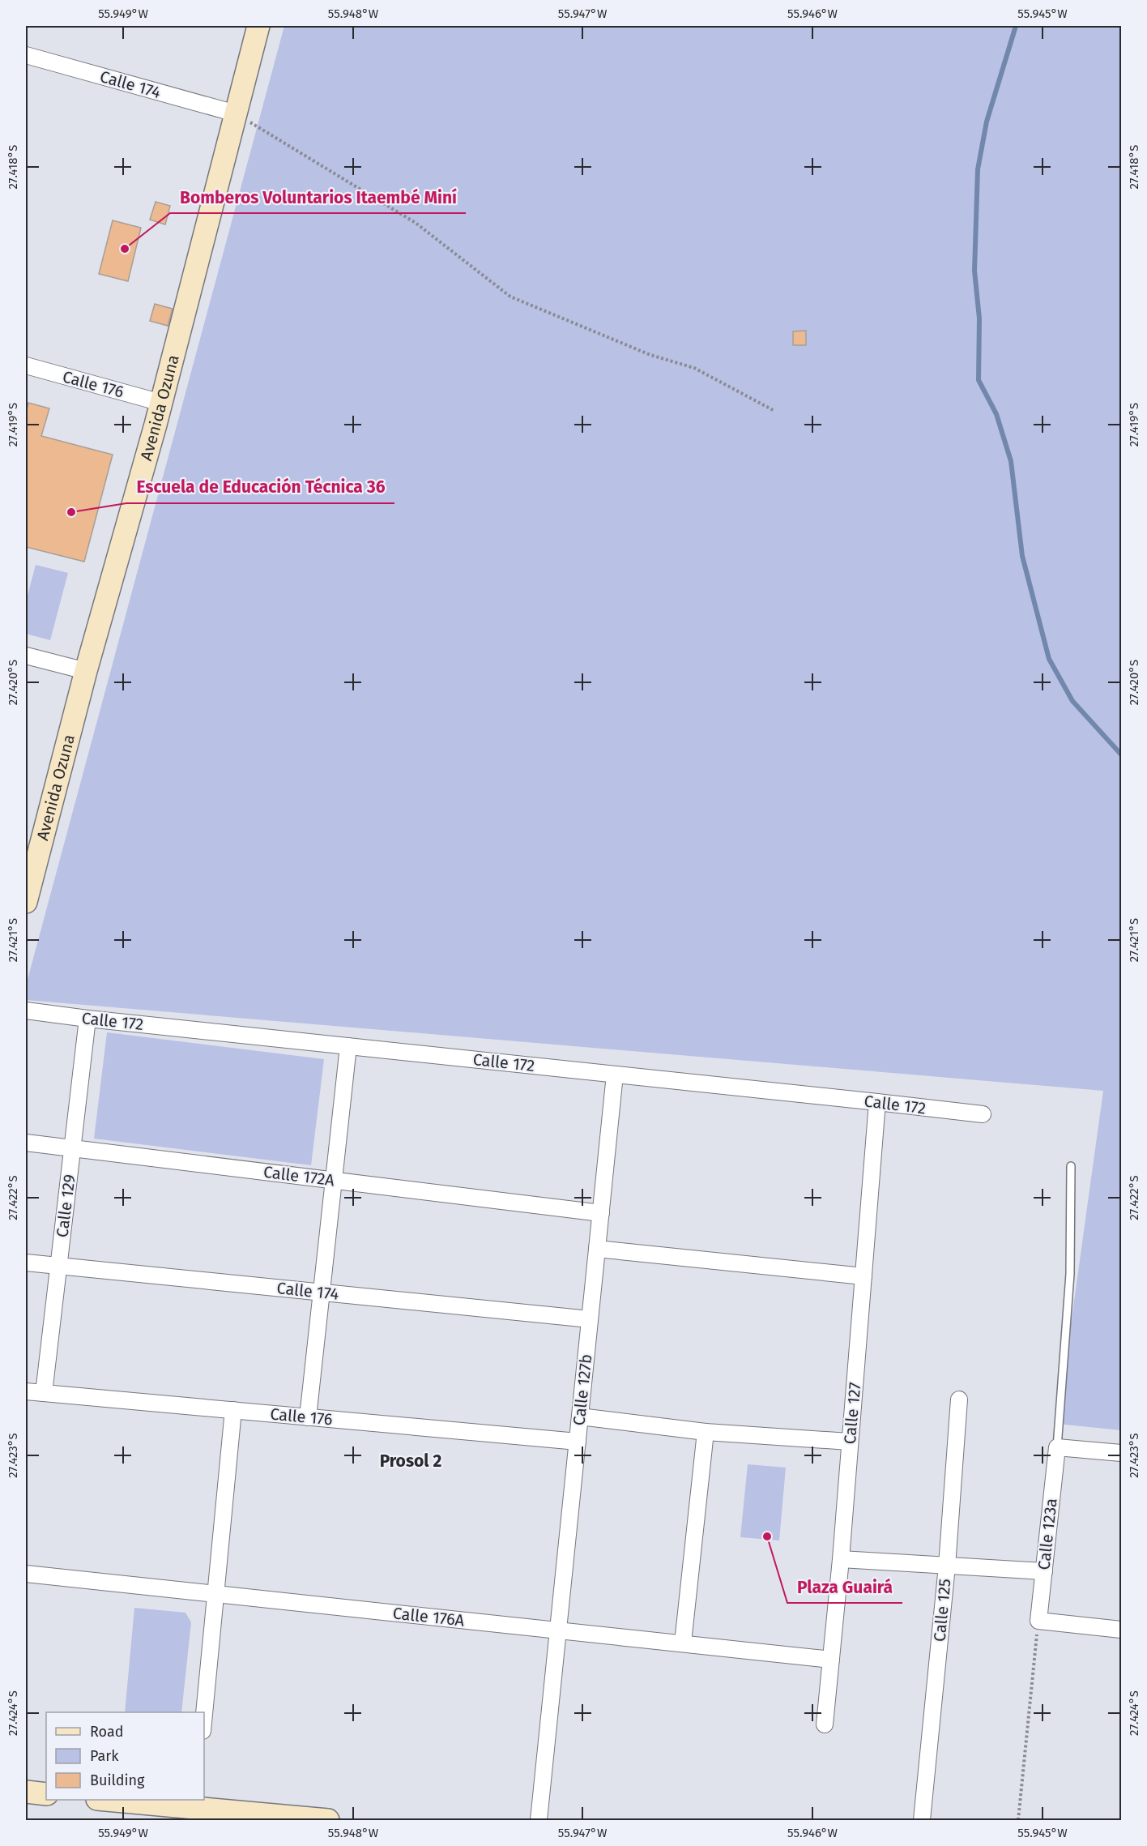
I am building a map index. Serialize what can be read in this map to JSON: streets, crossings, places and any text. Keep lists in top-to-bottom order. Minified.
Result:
{"streets":{"main road":["Avenida Ozuna"],"street":["Calle 174","Calle 176","Calle 172","Calle 172A","Calle 129","Calle 127b","Calle 127","Calle 123a","Calle 125","Calle 176A"]},"crossings":[["Calle 174","Avenida Ozuna"],["Calle 174","Calle 129"],["Calle 174","Calle 127b"],["Calle 176","Avenida Ozuna"],["Calle 176","Calle 129"],["Calle 176","Calle 127b"],["Calle 172","Calle 129"],["Calle 172","Calle 127b"],["Calle 172","Calle 127"],["Calle 172A","Calle 129"],["Calle 172A","Calle 127b"],["Calle 127b","Calle 176A"],["Calle 127","Calle 176A"]],"districts":["Prosol 2"],"places":["Bomberos Voluntarios Itaembé Miní","Escuela de Educación Técnica 36","Plaza Guairá"],"legend":["Road","Park","Building"],"coordinates":["55.949°W","55.948°W","55.947°W","55.946°W","55.945°W","27.418°S","27.419°S","27.420°S","27.421°S","27.422°S","27.423°S","27.424°S"]}
